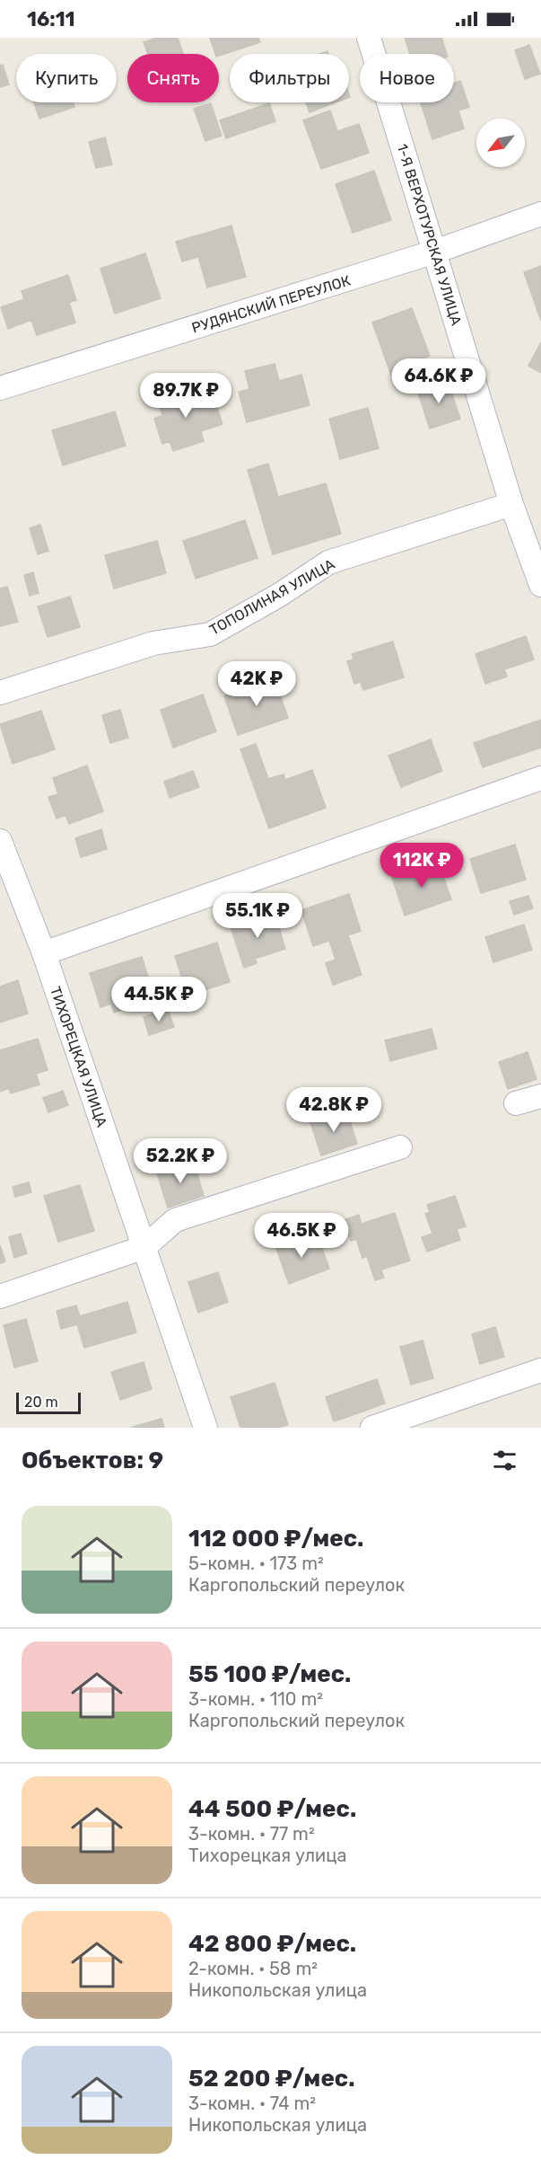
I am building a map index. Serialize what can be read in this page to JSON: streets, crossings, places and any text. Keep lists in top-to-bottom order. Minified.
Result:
{"streets":{"street":["1-Я ВЕРХОТУРСКАЯ УЛИЦА","РУДЯНСКИЙ ПЕРЕУЛОК","ТОПОЛИНАЯ УЛИЦА","ТИХОРЕЦКАЯ УЛИЦА"]},"crossings":[["1-Я ВЕРХОТУРСКАЯ УЛИЦА","РУДЯНСКИЙ ПЕРЕУЛОК"],["1-Я ВЕРХОТУРСКАЯ УЛИЦА","ТОПОЛИНАЯ УЛИЦА"]],"scale_bar":"20 m","north":"bottom left","page":{"status":"16:11","chip":["Купить","Снять","Фильтры","Новое"],"price":["64.6K ₽","89.7K ₽","42K ₽","112K ₽","55.1K ₽","44.5K ₽","42.8K ₽","52.2K ₽","46.5K ₽"],"scale":"20 m","heading":"Объектов: 9","list":[{"name":"112 000 ₽/мес.","note":"5-комн. · 173 m² · Каргопольский переулок"},{"name":"55 100 ₽/мес.","note":"3-комн. · 110 m² · Каргопольский переулок"},{"name":"44 500 ₽/мес.","note":"3-комн. · 77 m² · Тихорецкая улица"},{"name":"42 800 ₽/мес.","note":"2-комн. · 58 m² · Никопольская улица"},{"name":"52 200 ₽/мес.","note":"3-комн. · 74 m² · Никопольская улица"}]}}
